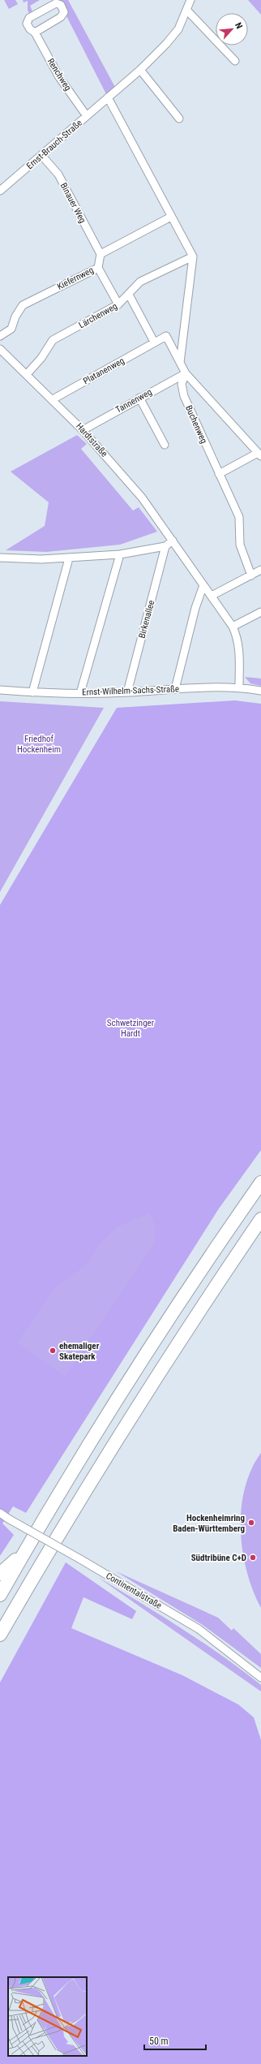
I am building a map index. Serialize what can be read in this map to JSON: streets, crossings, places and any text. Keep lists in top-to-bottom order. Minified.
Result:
{"streets":{"street":["Renchweg","Ernst-Brauch-Straße","Binauer Weg","Kiefernweg","Lärchenweg","Platanenweg","Tannenweg","Buchenweg","Hardtstraße","Birkenallee","Ernst-Wilhelm-Sachs-Straße","Continentalstraße"]},"crossings":[["Renchweg","Ernst-Brauch-Straße"],["Ernst-Brauch-Straße","Binauer Weg"],["Binauer Weg","Kiefernweg"],["Lärchenweg","Hardtstraße"],["Platanenweg","Hardtstraße"],["Tannenweg","Buchenweg"],["Tannenweg","Hardtstraße"],["Birkenallee","Ernst-Wilhelm-Sachs-Straße"]],"parks":["Friedhof Hockenheim","Schwetzinger Hardt"],"places":["ehemaliger Skatepark","Hockenheimring Baden-Württemberg","Südtribüne C+D"],"scale_bar":"50 m","north":"top right"}
